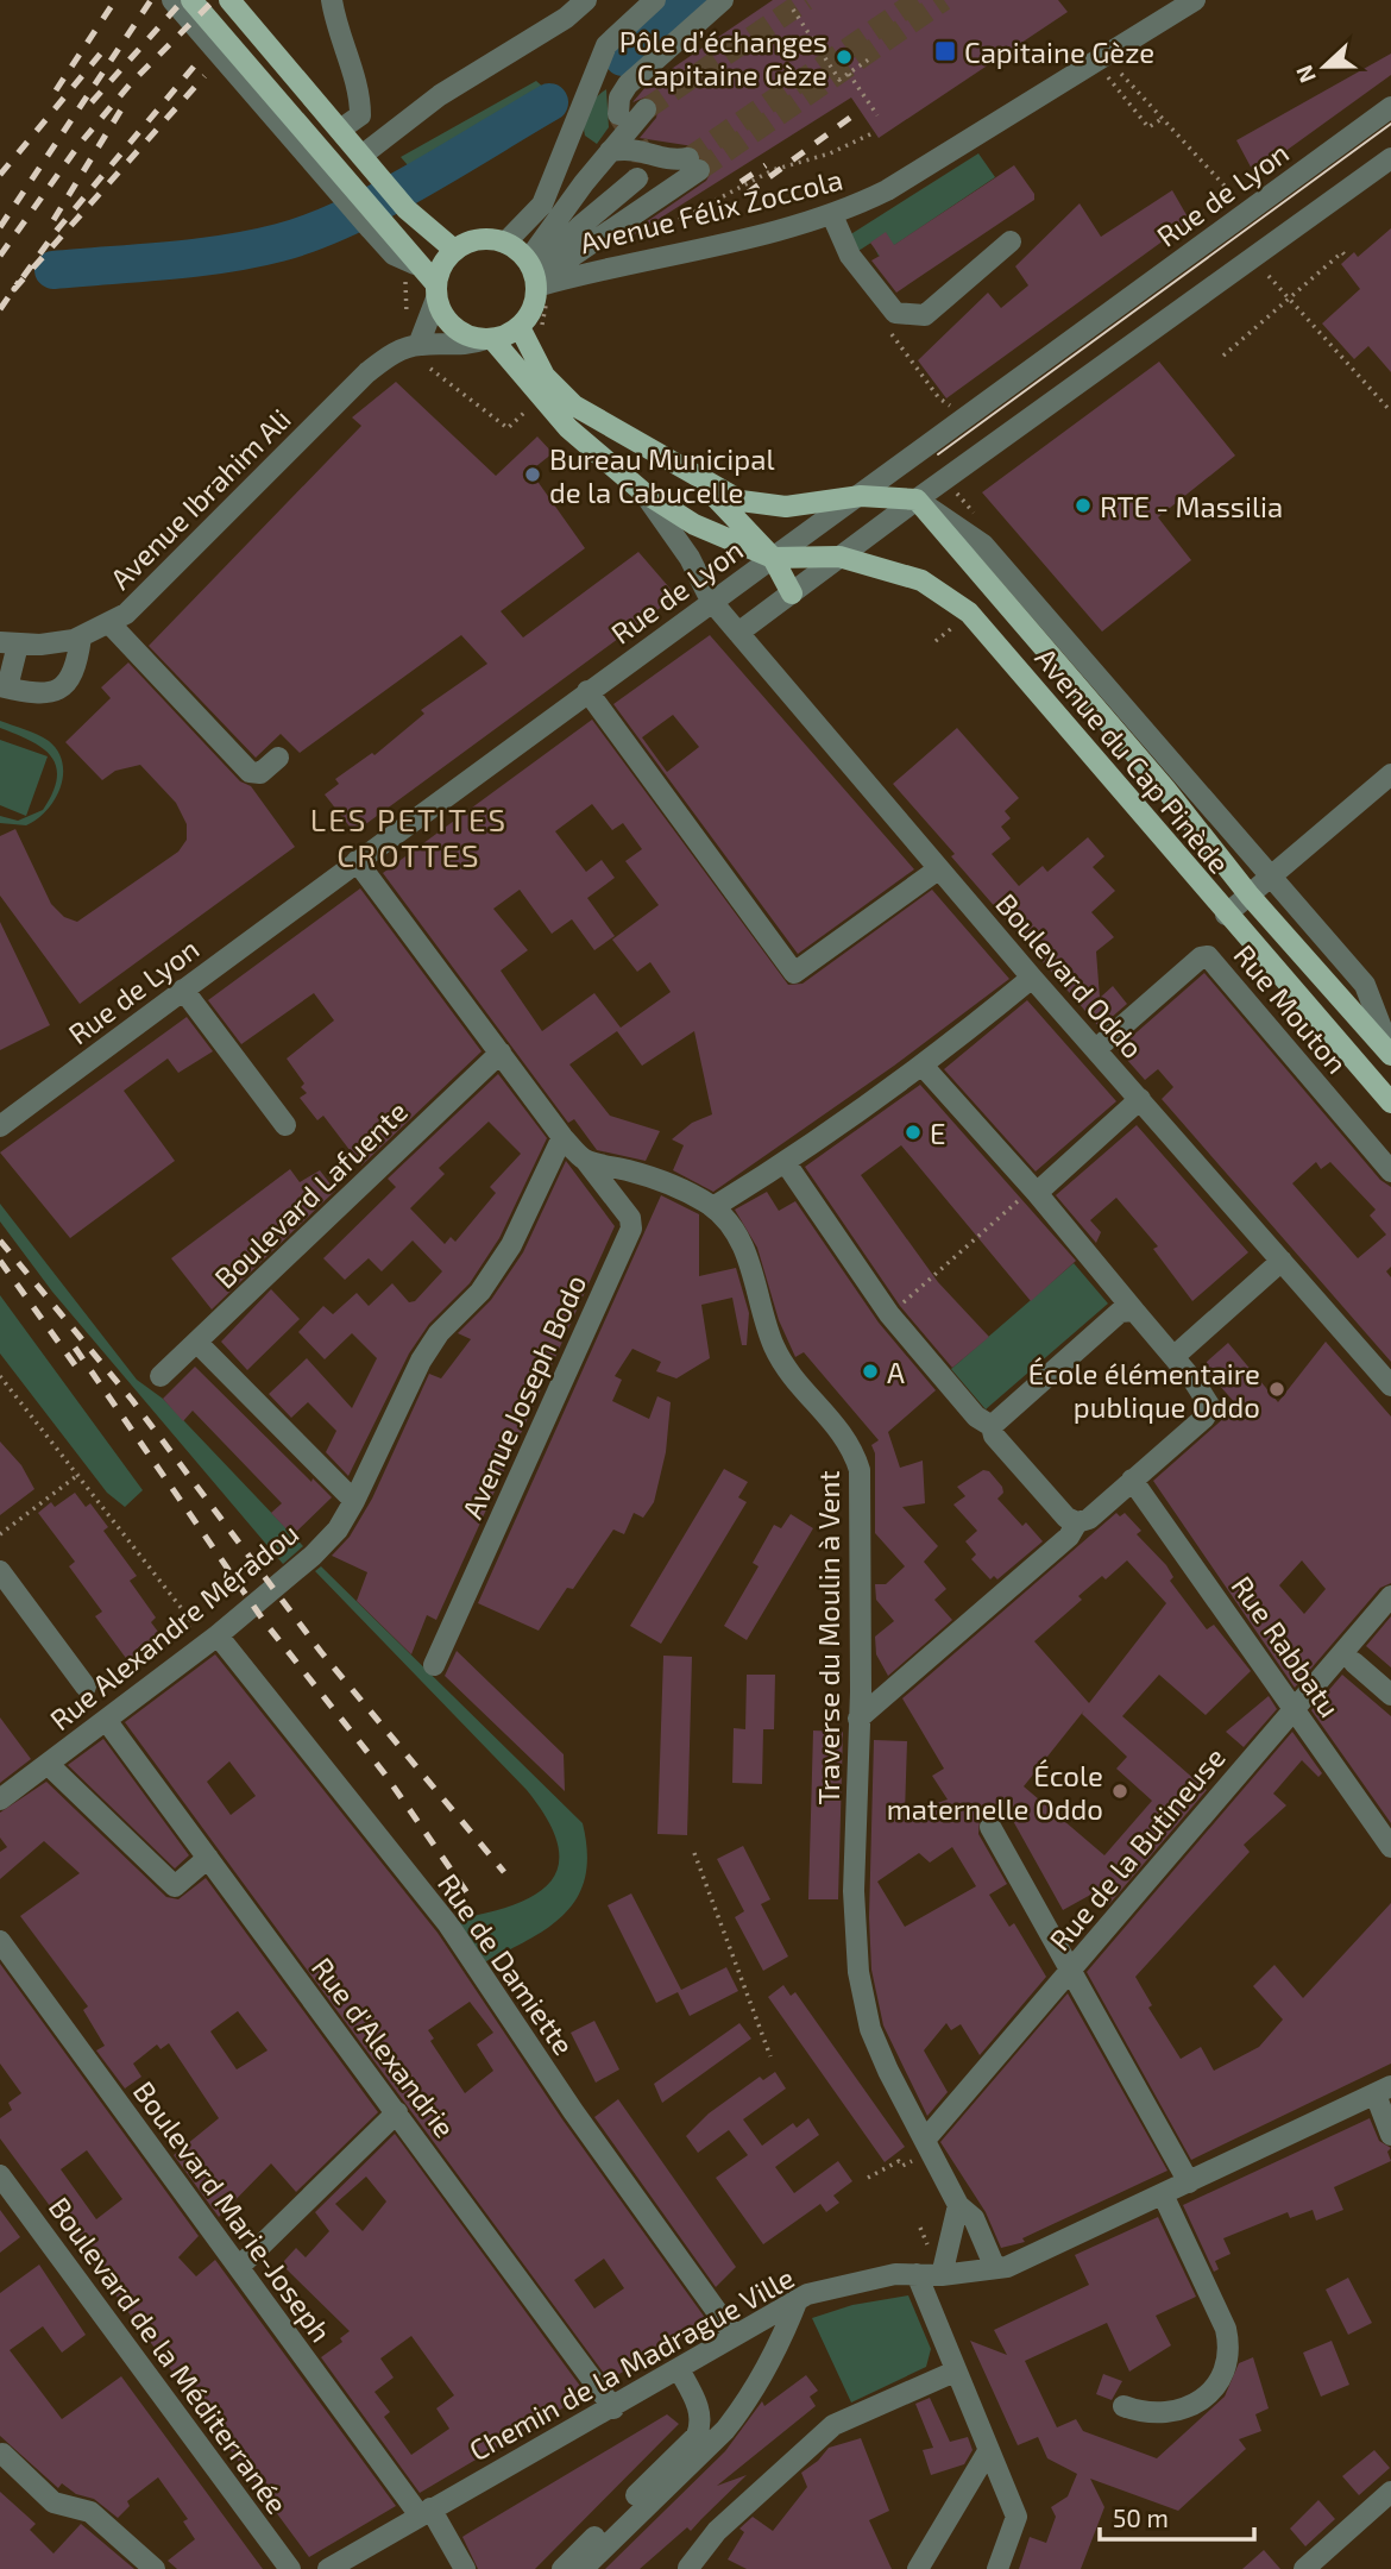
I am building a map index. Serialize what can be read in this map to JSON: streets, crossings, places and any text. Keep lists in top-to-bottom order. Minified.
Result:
{"streets":{"main road":["Avenue du Cap Pinède"],"street":["Rue de Lyon","Avenue Félix Zoccola","Avenue Ibrahim Ali","Boulevard Oddo","Rue Mouton","Boulevard Lafuente","Avenue Joseph Bodo","Rue Alexandre Méradou","Traverse du Moulin à Vent","Rue Rabbatu","Rue de la Butineuse","Rue de Damiette","Rue d'Alexandrie","Boulevard Marie-Joseph","Boulevard de la Méditerranée","Chemin de la Madrague Ville"]},"crossings":[["Rue de Lyon","Avenue du Cap Pinède"],["Rue de Lyon","Boulevard Oddo"],["Avenue Félix Zoccola","Avenue Ibrahim Ali"],["Boulevard Oddo","Rue Mouton"],["Avenue Joseph Bodo","Traverse du Moulin à Vent"],["Rue Alexandre Méradou","Rue de Damiette"],["Rue Alexandre Méradou","Rue d'Alexandrie"],["Traverse du Moulin à Vent","Rue de la Butineuse"],["Traverse du Moulin à Vent","Chemin de la Madrague Ville"],["Rue Rabbatu","Rue de la Butineuse"],["Rue de Damiette","Chemin de la Madrague Ville"],["Rue d'Alexandrie","Chemin de la Madrague Ville"],["Boulevard Marie-Joseph","Chemin de la Madrague Ville"]],"districts":["LES PETITES CROTTES"],"places":{"transit":["Capitaine Gèze"],"other":["Pôle d’échanges Capitaine Gèze","Bureau Municipal de la Cabucelle","RTE - Massilia","E","A","École élémentaire publique Oddo","École maternelle Oddo"]},"scale_bar":"50 m","north":"left"}
